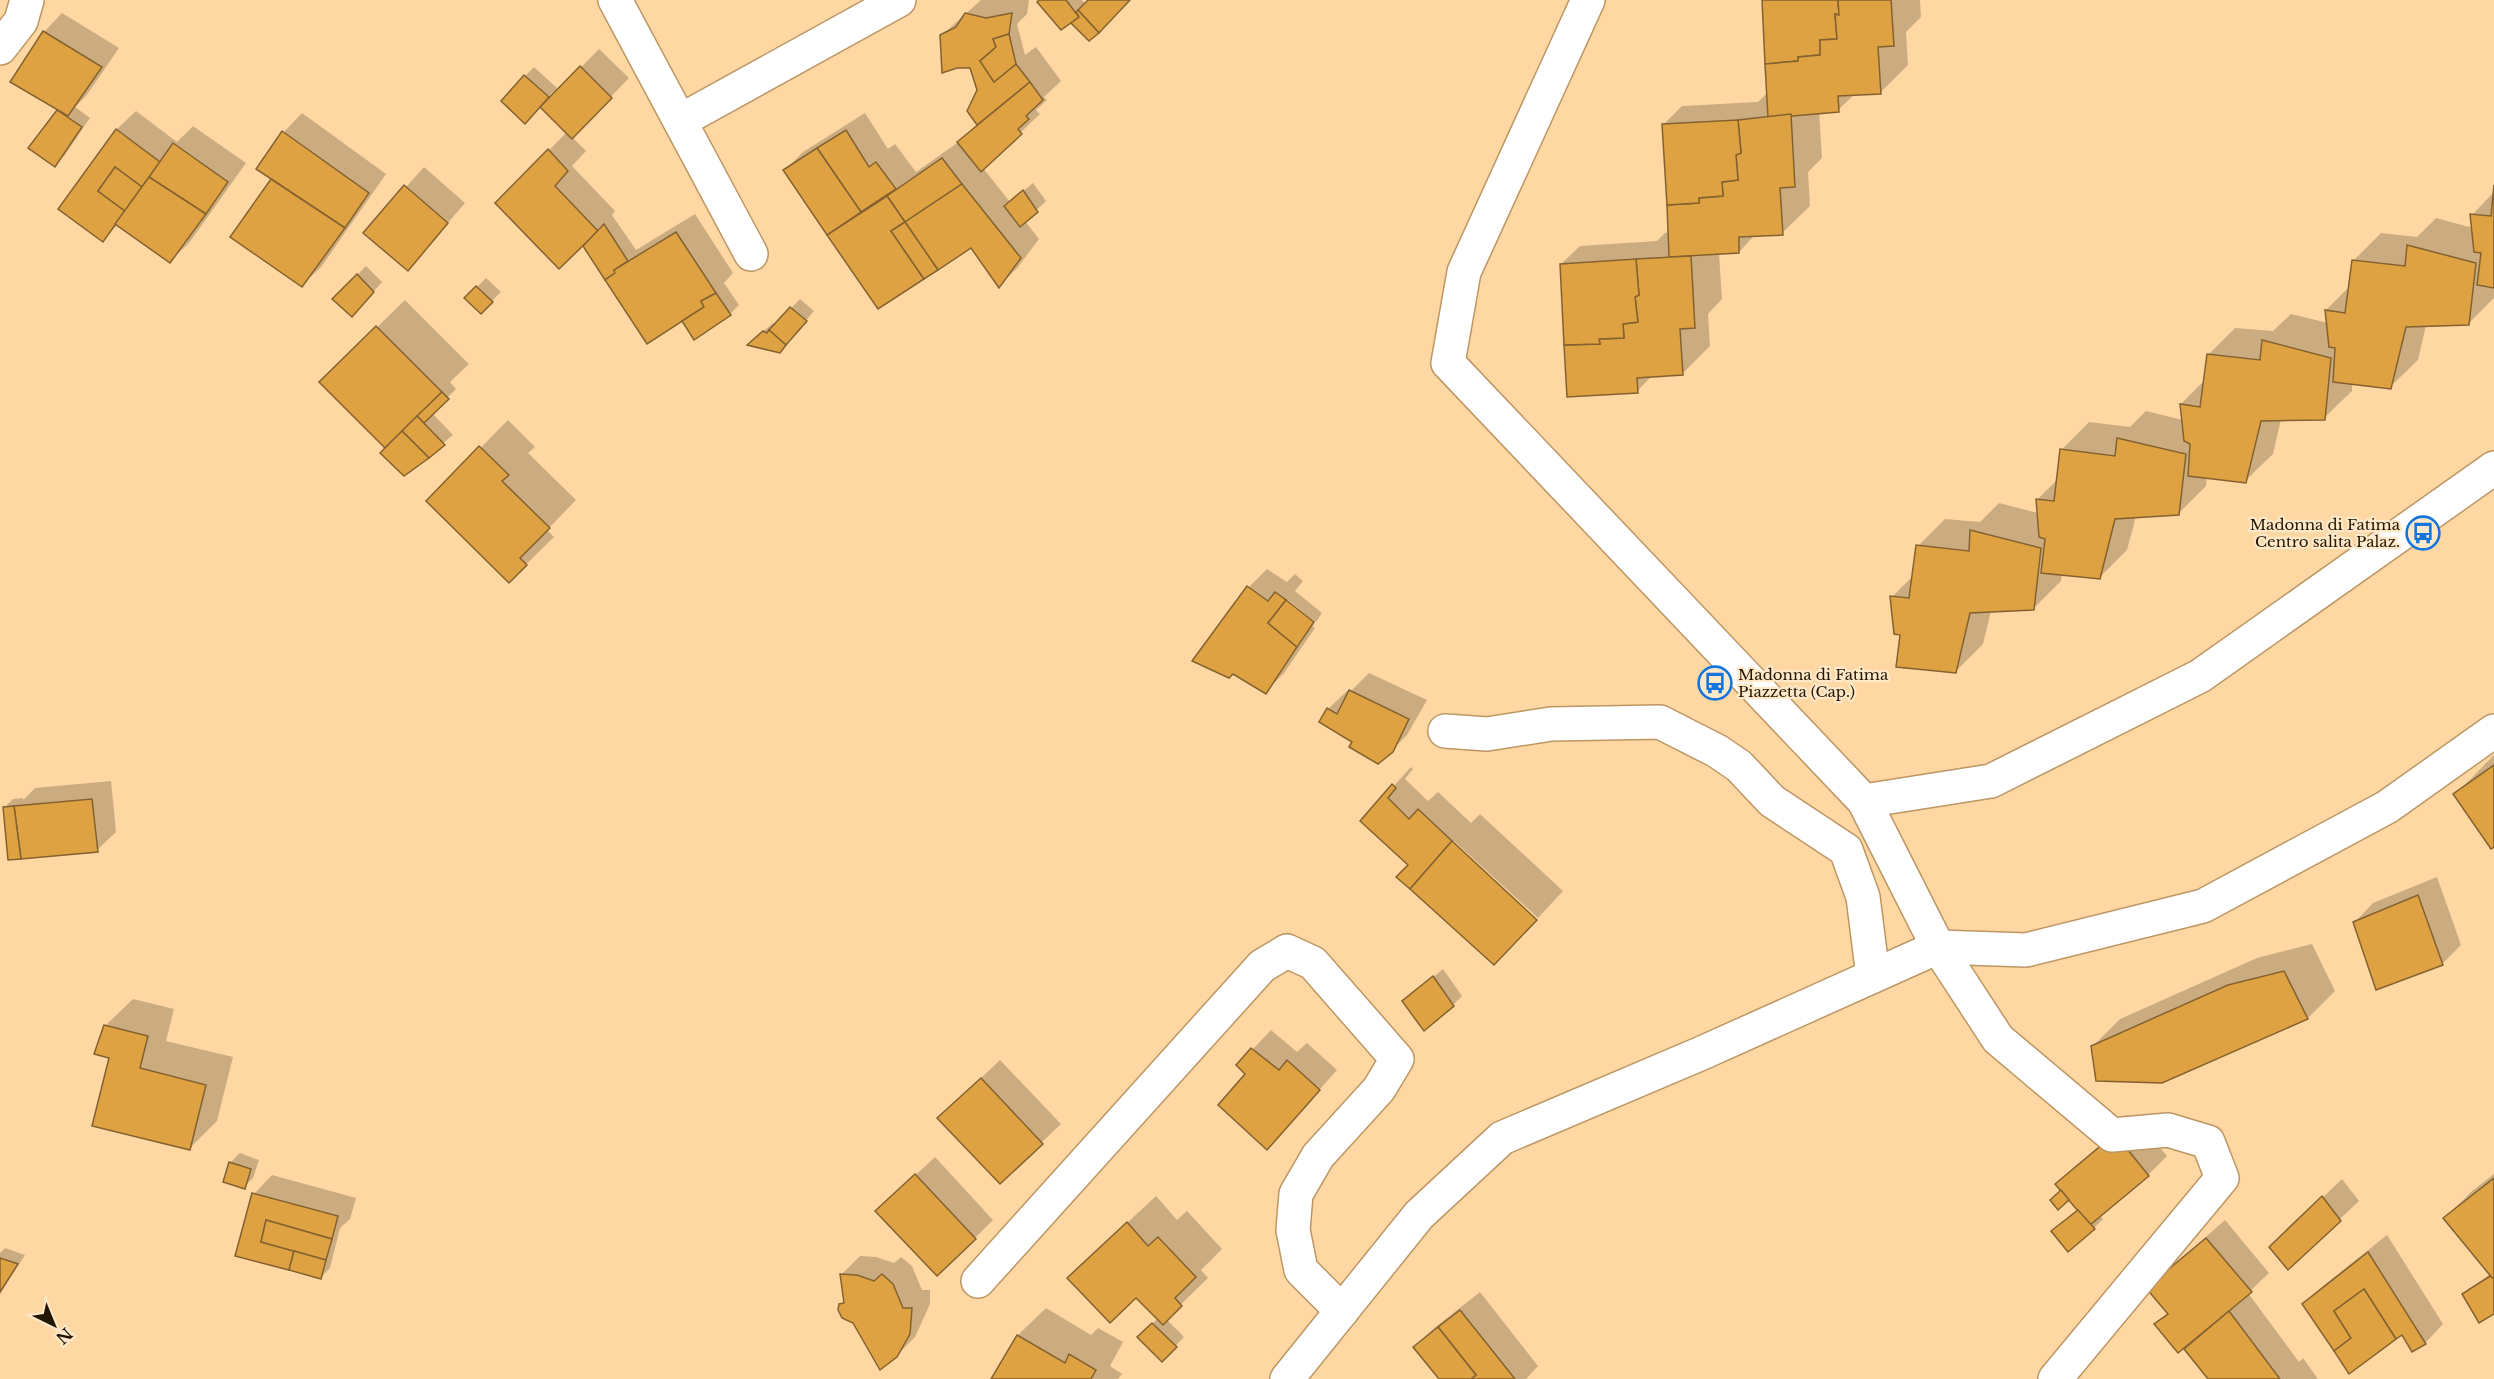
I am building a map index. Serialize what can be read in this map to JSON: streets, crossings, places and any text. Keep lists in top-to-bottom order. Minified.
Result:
{"places":{"bus stop":["Madonna di Fatima Centro salita Palaz.","Madonna di Fatima Piazzetta (Cap.)"]},"north":"bottom right"}
